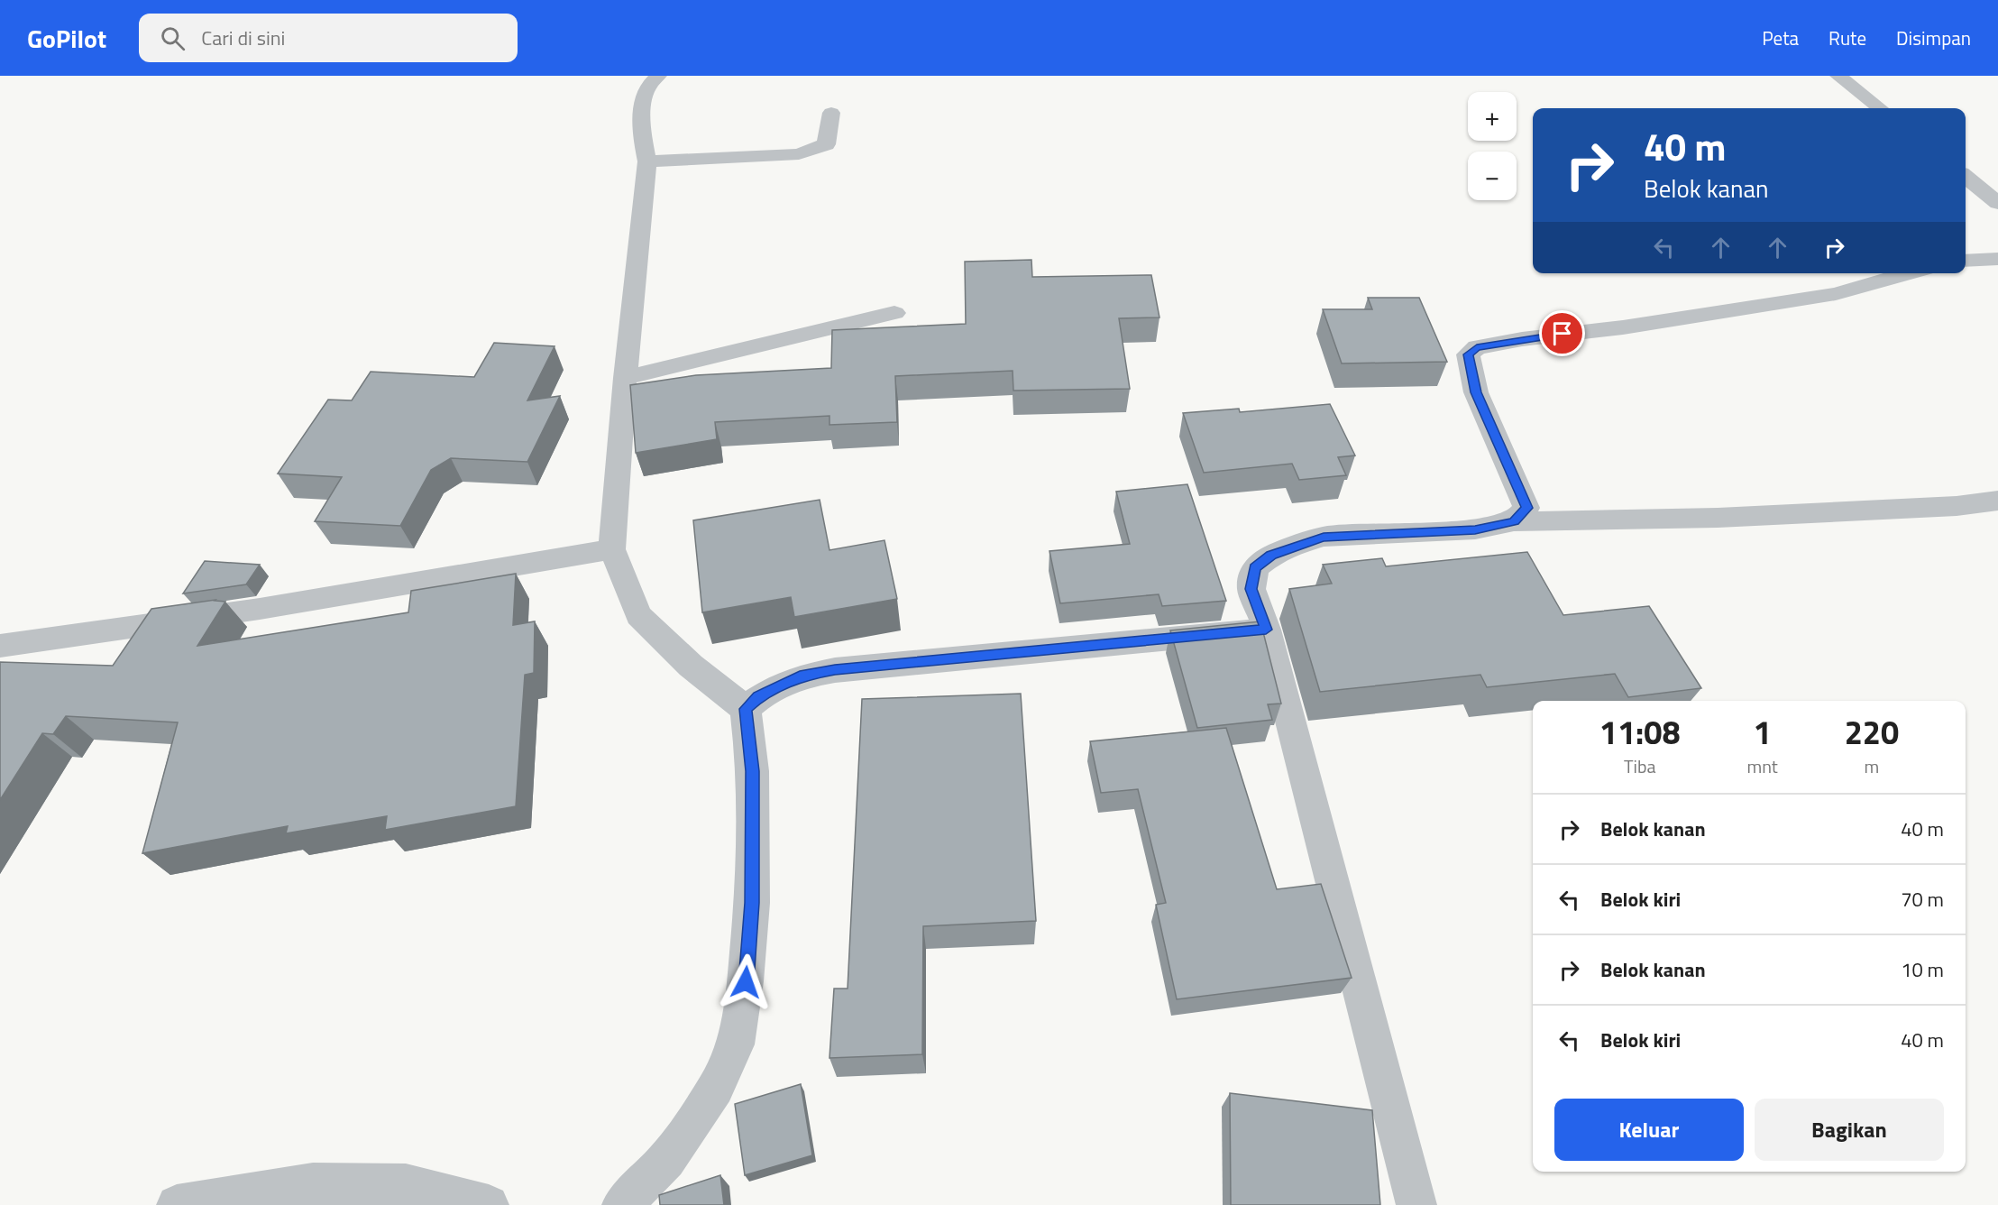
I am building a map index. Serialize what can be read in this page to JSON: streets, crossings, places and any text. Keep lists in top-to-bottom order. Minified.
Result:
{"page":{"header":"GoPilot","search":"Cari di sini","nav":["Peta","Rute","Disimpan"],"map_buttons":["+","−"],"turn":["40 m","Belok kanan"],"eta":["11:08","Tiba","1","mnt","220","m"],"list":[{"name":"Belok kanan","value":"40 m"},{"name":"Belok kiri","value":"70 m"},{"name":"Belok kanan","value":"10 m"},{"name":"Belok kiri","value":"40 m"}],"buttons":["Keluar","Bagikan"]}}
